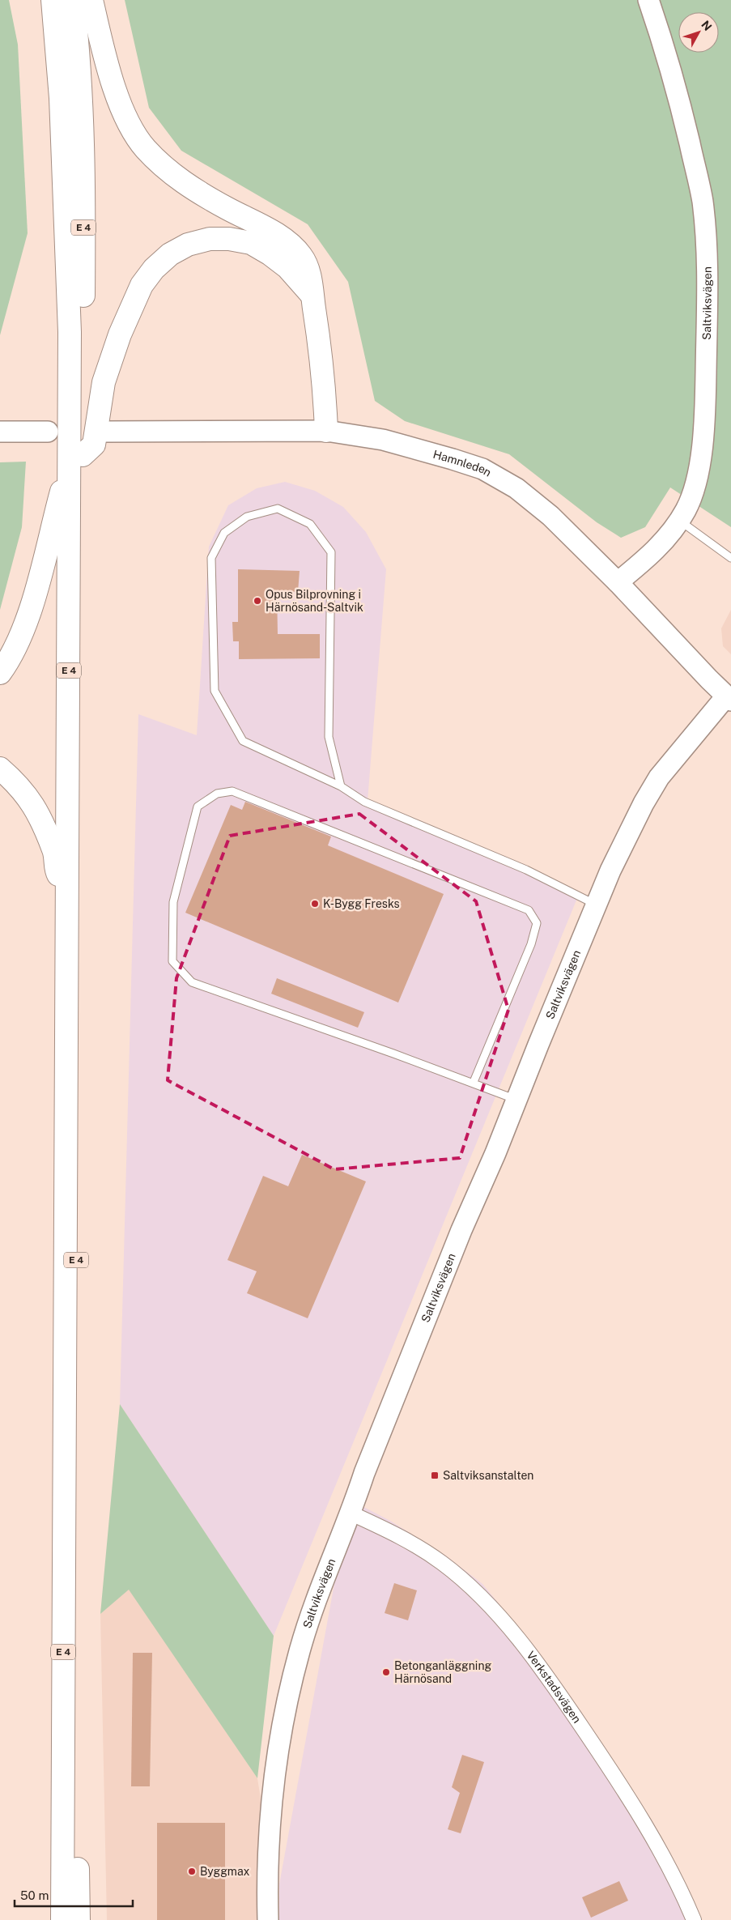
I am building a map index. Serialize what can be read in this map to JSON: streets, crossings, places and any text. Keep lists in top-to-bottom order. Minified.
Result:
{"streets":{"highway":["E 4"],"street":["Saltviksvägen","Hamnleden","Verkstadsvägen"]},"crossings":[["Saltviksvägen","Hamnleden"],["Saltviksvägen","Verkstadsvägen"]],"places":{"other":["Opus Bilprovning i Härnösand-Saltvik","K-Bygg Fresks","Betonganläggning Härnösand","Byggmax"],"transit":["Saltviksanstalten"]},"scale_bar":"50 m","north":"top right"}
